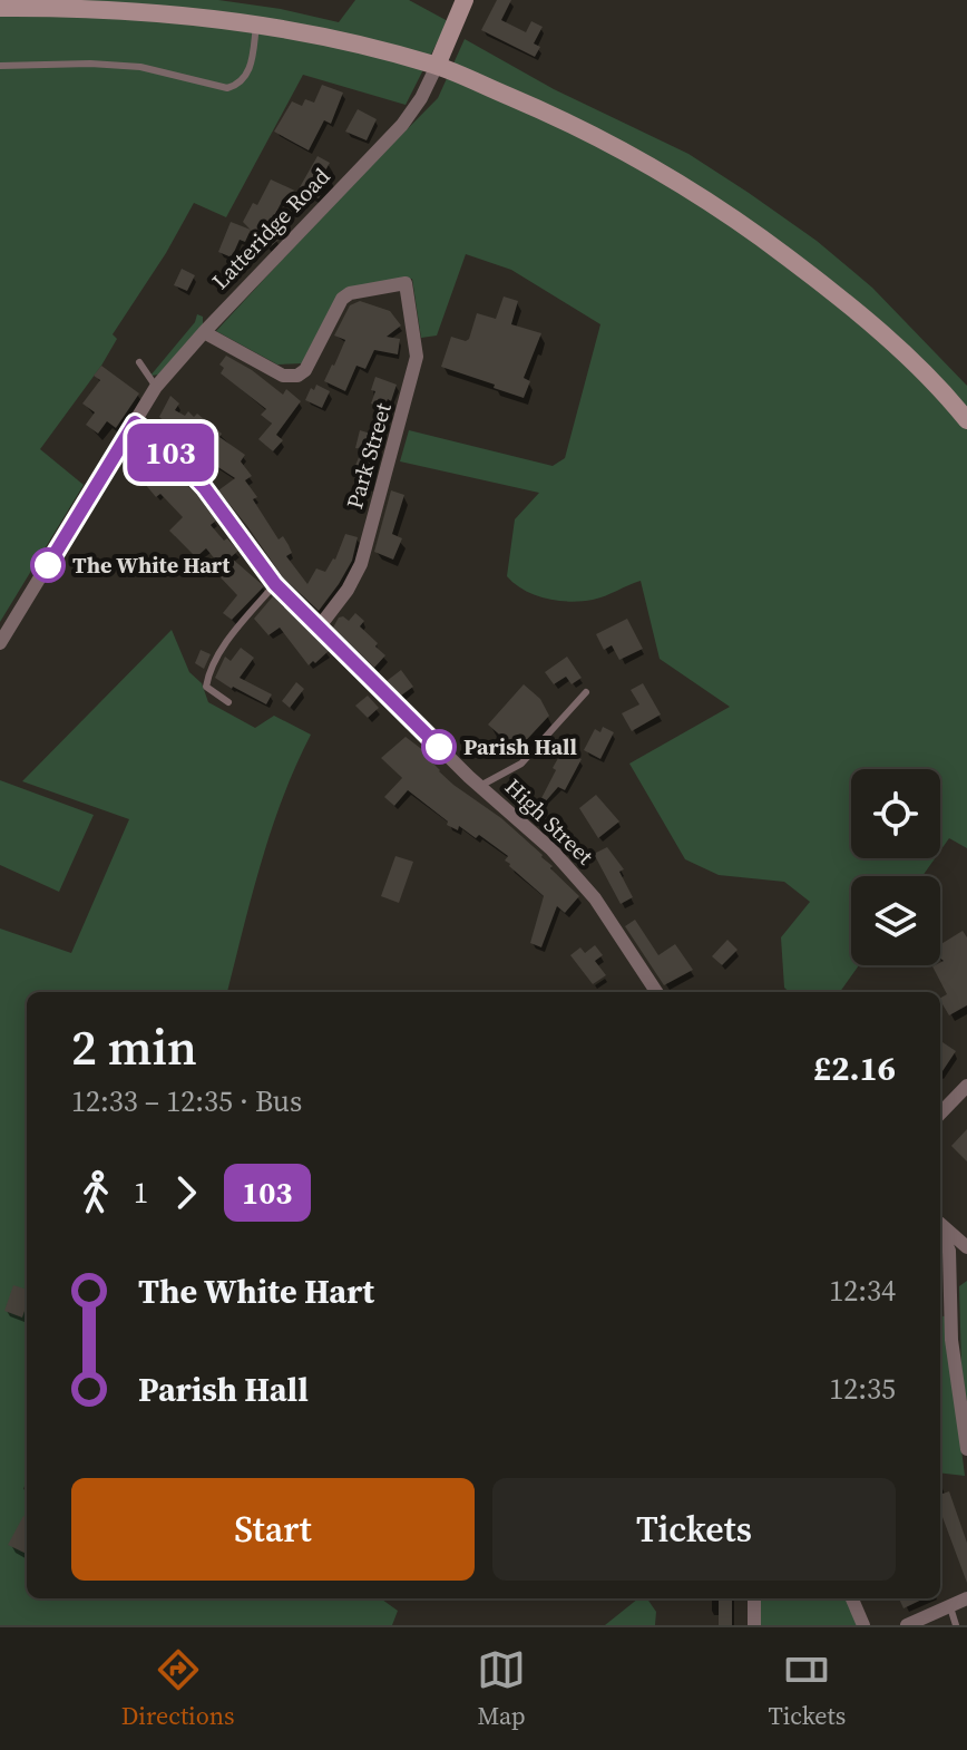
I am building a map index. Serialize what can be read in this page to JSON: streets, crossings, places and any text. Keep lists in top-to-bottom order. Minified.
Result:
{"streets":{"street":["Latteridge Road","Park Street","High Street"]},"crossings":[["Latteridge Road","Park Street"],["Latteridge Road","High Street"],["Park Street","High Street"]],"places":["The White Hart","Parish Hall"],"lines":["bus line 103"],"page":{"on_map":"103","heading":["2 min","12:33 – 12:35 · Bus","£2.16"],"legs":["1","103"],"list":[{"name":"The White Hart","value":"12:34"},{"name":"Parish Hall","value":"12:35"}],"buttons":["Start","Tickets"],"tabs":["Directions","Map","Tickets"]}}
